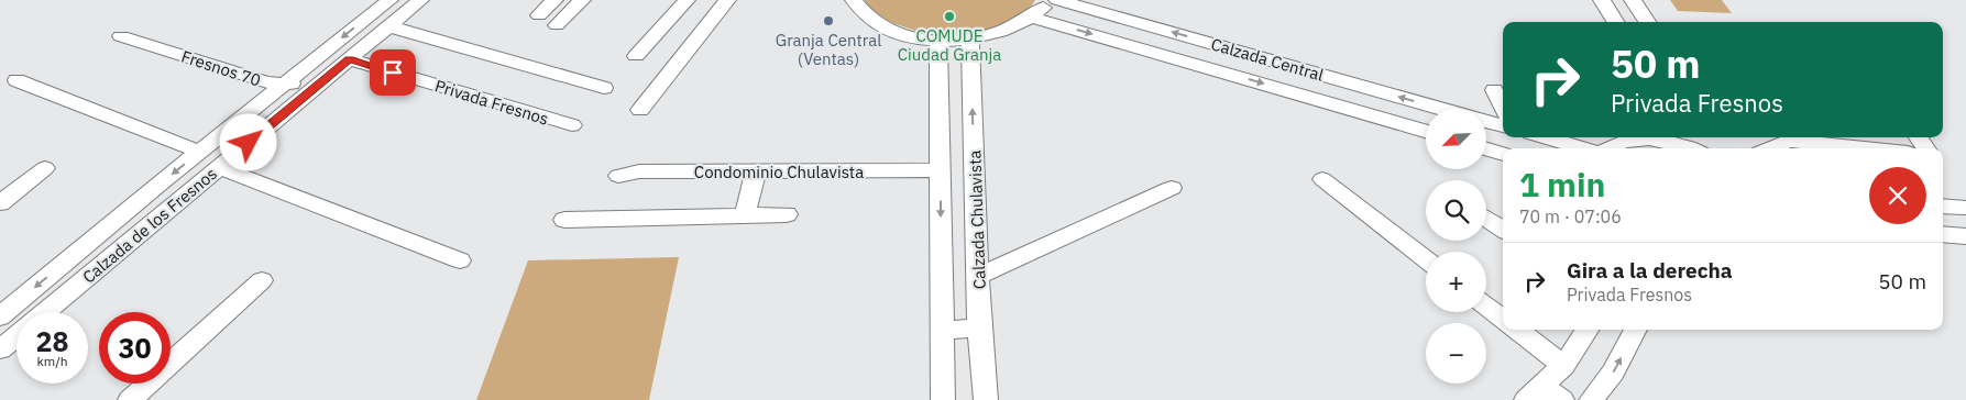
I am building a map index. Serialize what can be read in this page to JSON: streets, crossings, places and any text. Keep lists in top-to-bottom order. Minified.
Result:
{"streets":{"street":["Calzada Central","Fresnos 70","Privada Fresnos","Condominio Chulavista","Calzada Chulavista","Calzada de los Fresnos"]},"crossings":[["Fresnos 70","Calzada de los Fresnos"],["Privada Fresnos","Calzada de los Fresnos"],["Condominio Chulavista","Calzada Chulavista"]],"places":["COMUDE Ciudad Granja","Granja Central (Ventas)"],"north":"bottom left","page":{"turn":["50 m","Privada Fresnos"],"map_buttons":["+","−"],"heading":["1 min","70 m · 07:06"],"list":[{"name":"Gira a la derecha","note":"Privada Fresnos","value":"50 m"}],"speed":"28 km/h","limit":"30"}}
